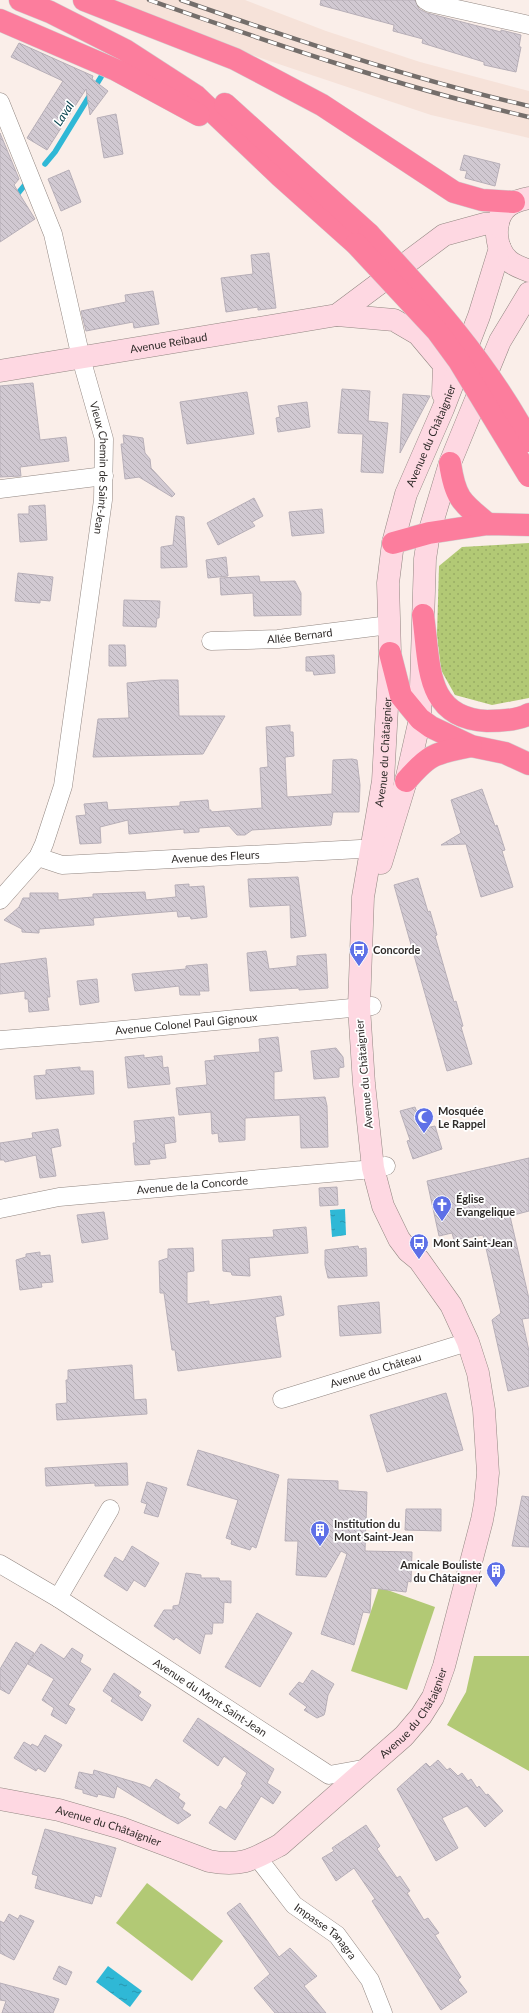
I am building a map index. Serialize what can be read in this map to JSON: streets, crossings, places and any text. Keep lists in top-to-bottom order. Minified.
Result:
{"streets":{"street":["Avenue Reibaud","Avenue du Châtaignier","Vieux Chemin de Saint-Jean","Allée Bernard","Avenue des Fleurs","Avenue Colonel Paul Gignoux","Avenue de la Concorde","Avenue du Château","Avenue du Mont Saint-Jean","Impasse Tanagra"]},"crossings":[["Avenue Reibaud","Avenue du Châtaignier"],["Avenue Reibaud","Vieux Chemin de Saint-Jean"],["Avenue du Châtaignier","Allée Bernard"],["Avenue du Châtaignier","Avenue des Fleurs"],["Avenue du Châtaignier","Avenue Colonel Paul Gignoux"],["Avenue du Châtaignier","Avenue de la Concorde"],["Avenue du Châtaignier","Avenue du Château"],["Avenue du Châtaignier","Avenue du Mont Saint-Jean"],["Avenue du Châtaignier","Impasse Tanagra"],["Vieux Chemin de Saint-Jean","Avenue des Fleurs"]],"water":["Laval"],"places":{"bus stop":["Concorde","Mont Saint-Jean"],"mosque":["Mosquée Le Rappel"],"church":["Église Evangelique"],"building":["Institution du Mont Saint-Jean","Amicale Bouliste du Châtaigner"]}}
